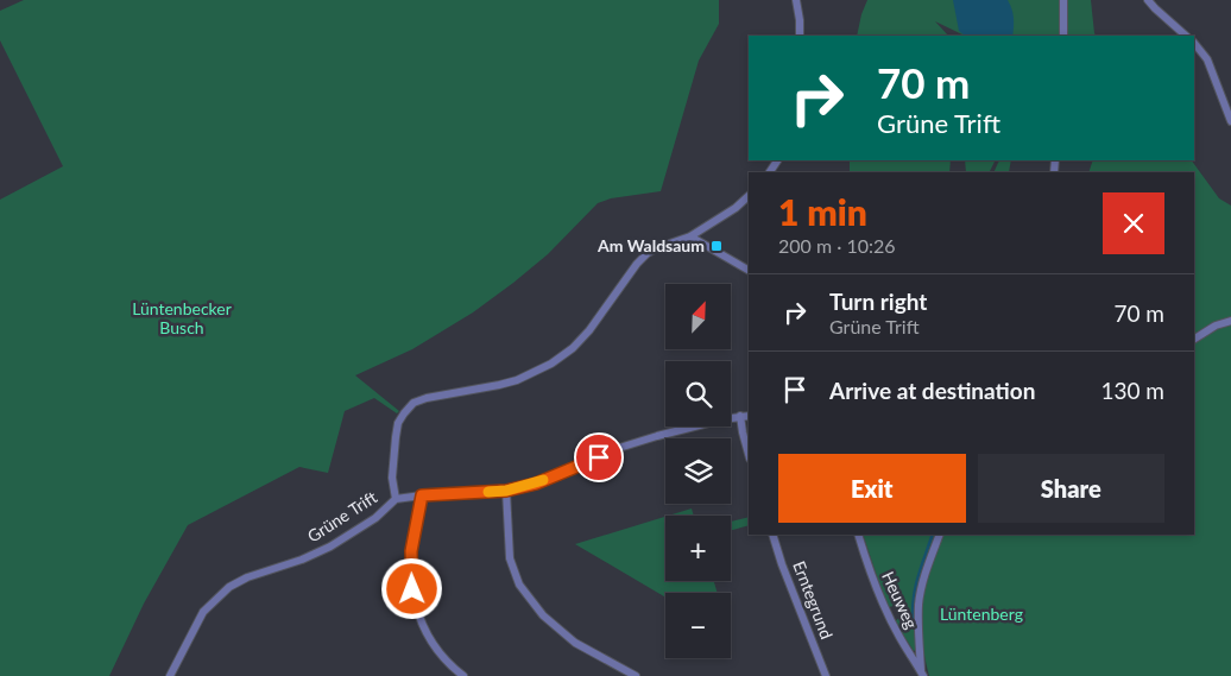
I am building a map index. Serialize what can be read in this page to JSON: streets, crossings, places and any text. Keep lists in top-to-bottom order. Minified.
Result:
{"streets":{"street":["Grüne Trift","Erntegrund","Heuweg"]},"parks":["Lüntenbecker Busch","Lüntenberg"],"places":{"transit":["Am Waldsaum"]},"north":"top right","page":{"turn":["70 m","Grüne Trift"],"heading":["1 min","200 m · 10:26"],"list":[{"name":"Turn right","note":"Grüne Trift","value":"70 m"},{"name":"Arrive at destination","value":"130 m"}],"map_buttons":["+","−"],"buttons":["Exit","Share"]}}
